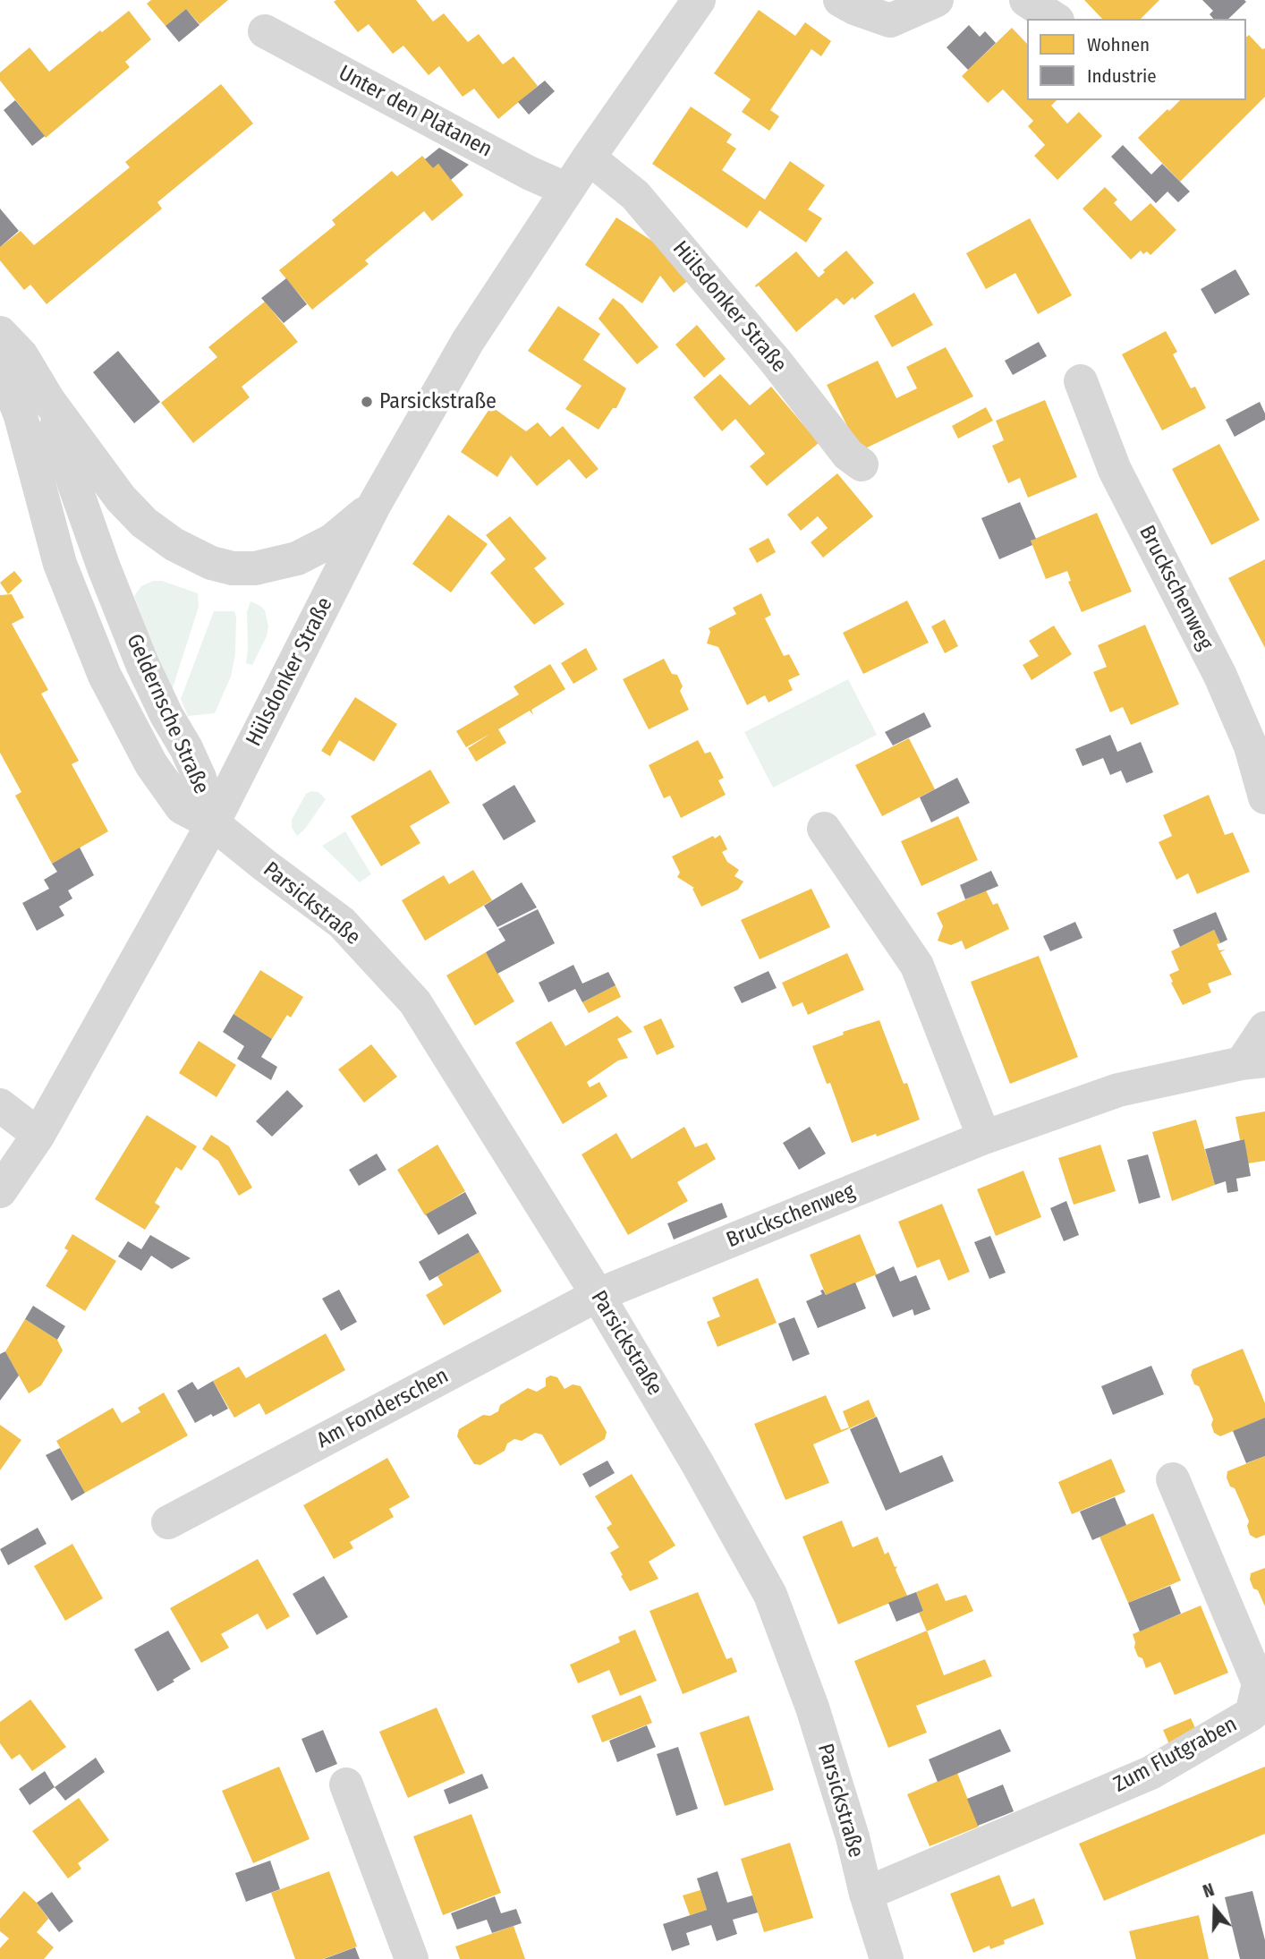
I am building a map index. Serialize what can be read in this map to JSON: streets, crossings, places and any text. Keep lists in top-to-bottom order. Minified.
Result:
{"streets":{"street":["Unter den Platanen","Hülsdonker Straße","Bruckschenweg","Geldernsche Straße","Parsickstraße","Am Fonderschen","Zum Flutgraben"]},"crossings":[["Unter den Platanen","Hülsdonker Straße"],["Hülsdonker Straße","Geldernsche Straße"],["Hülsdonker Straße","Parsickstraße"],["Bruckschenweg","Parsickstraße"],["Bruckschenweg","Am Fonderschen"],["Geldernsche Straße","Parsickstraße"],["Parsickstraße","Am Fonderschen"],["Parsickstraße","Zum Flutgraben"]],"places":["Parsickstraße"],"legend":["Wohnen","Industrie"],"north":"top"}
